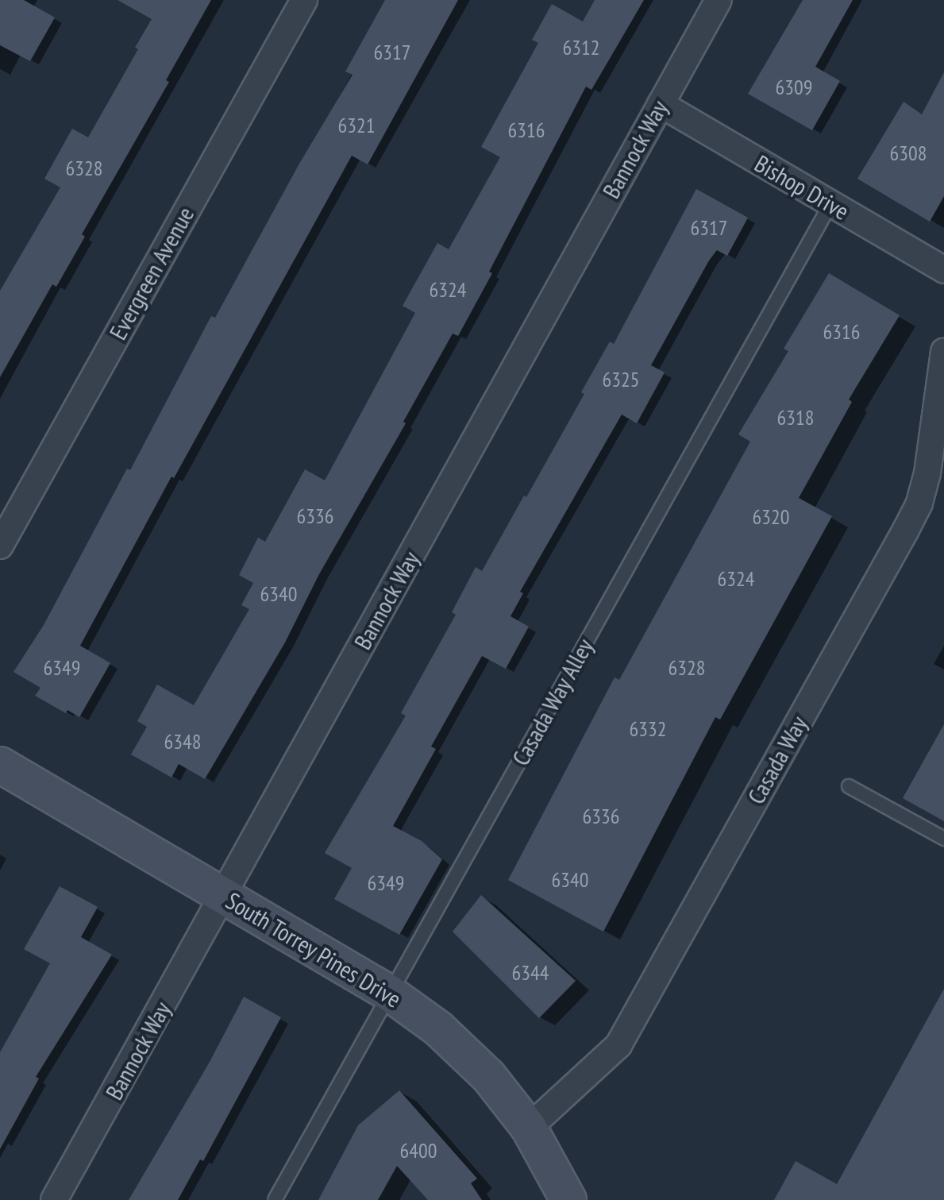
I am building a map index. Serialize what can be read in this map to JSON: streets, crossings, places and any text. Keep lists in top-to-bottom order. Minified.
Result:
{"streets":{"main road":["South Torrey Pines Drive"],"street":["Bannock Way","Bishop Drive","Evergreen Avenue","Casada Way"],"lane":["Casada Way Alley"]},"crossings":[["Bannock Way","Bishop Drive"],["Bannock Way","South Torrey Pines Drive"],["Bishop Drive","Casada Way Alley"],["Casada Way Alley","South Torrey Pines Drive"],["Casada Way","South Torrey Pines Drive"]],"house_numbers":["6312","6317","6309","6321","6316","6308","6328","6317","6324","6316","6325","6318","6336","6320","6324","6340","6349","6328","6332","6348","6336","6340","6349","6344","6400"]}
